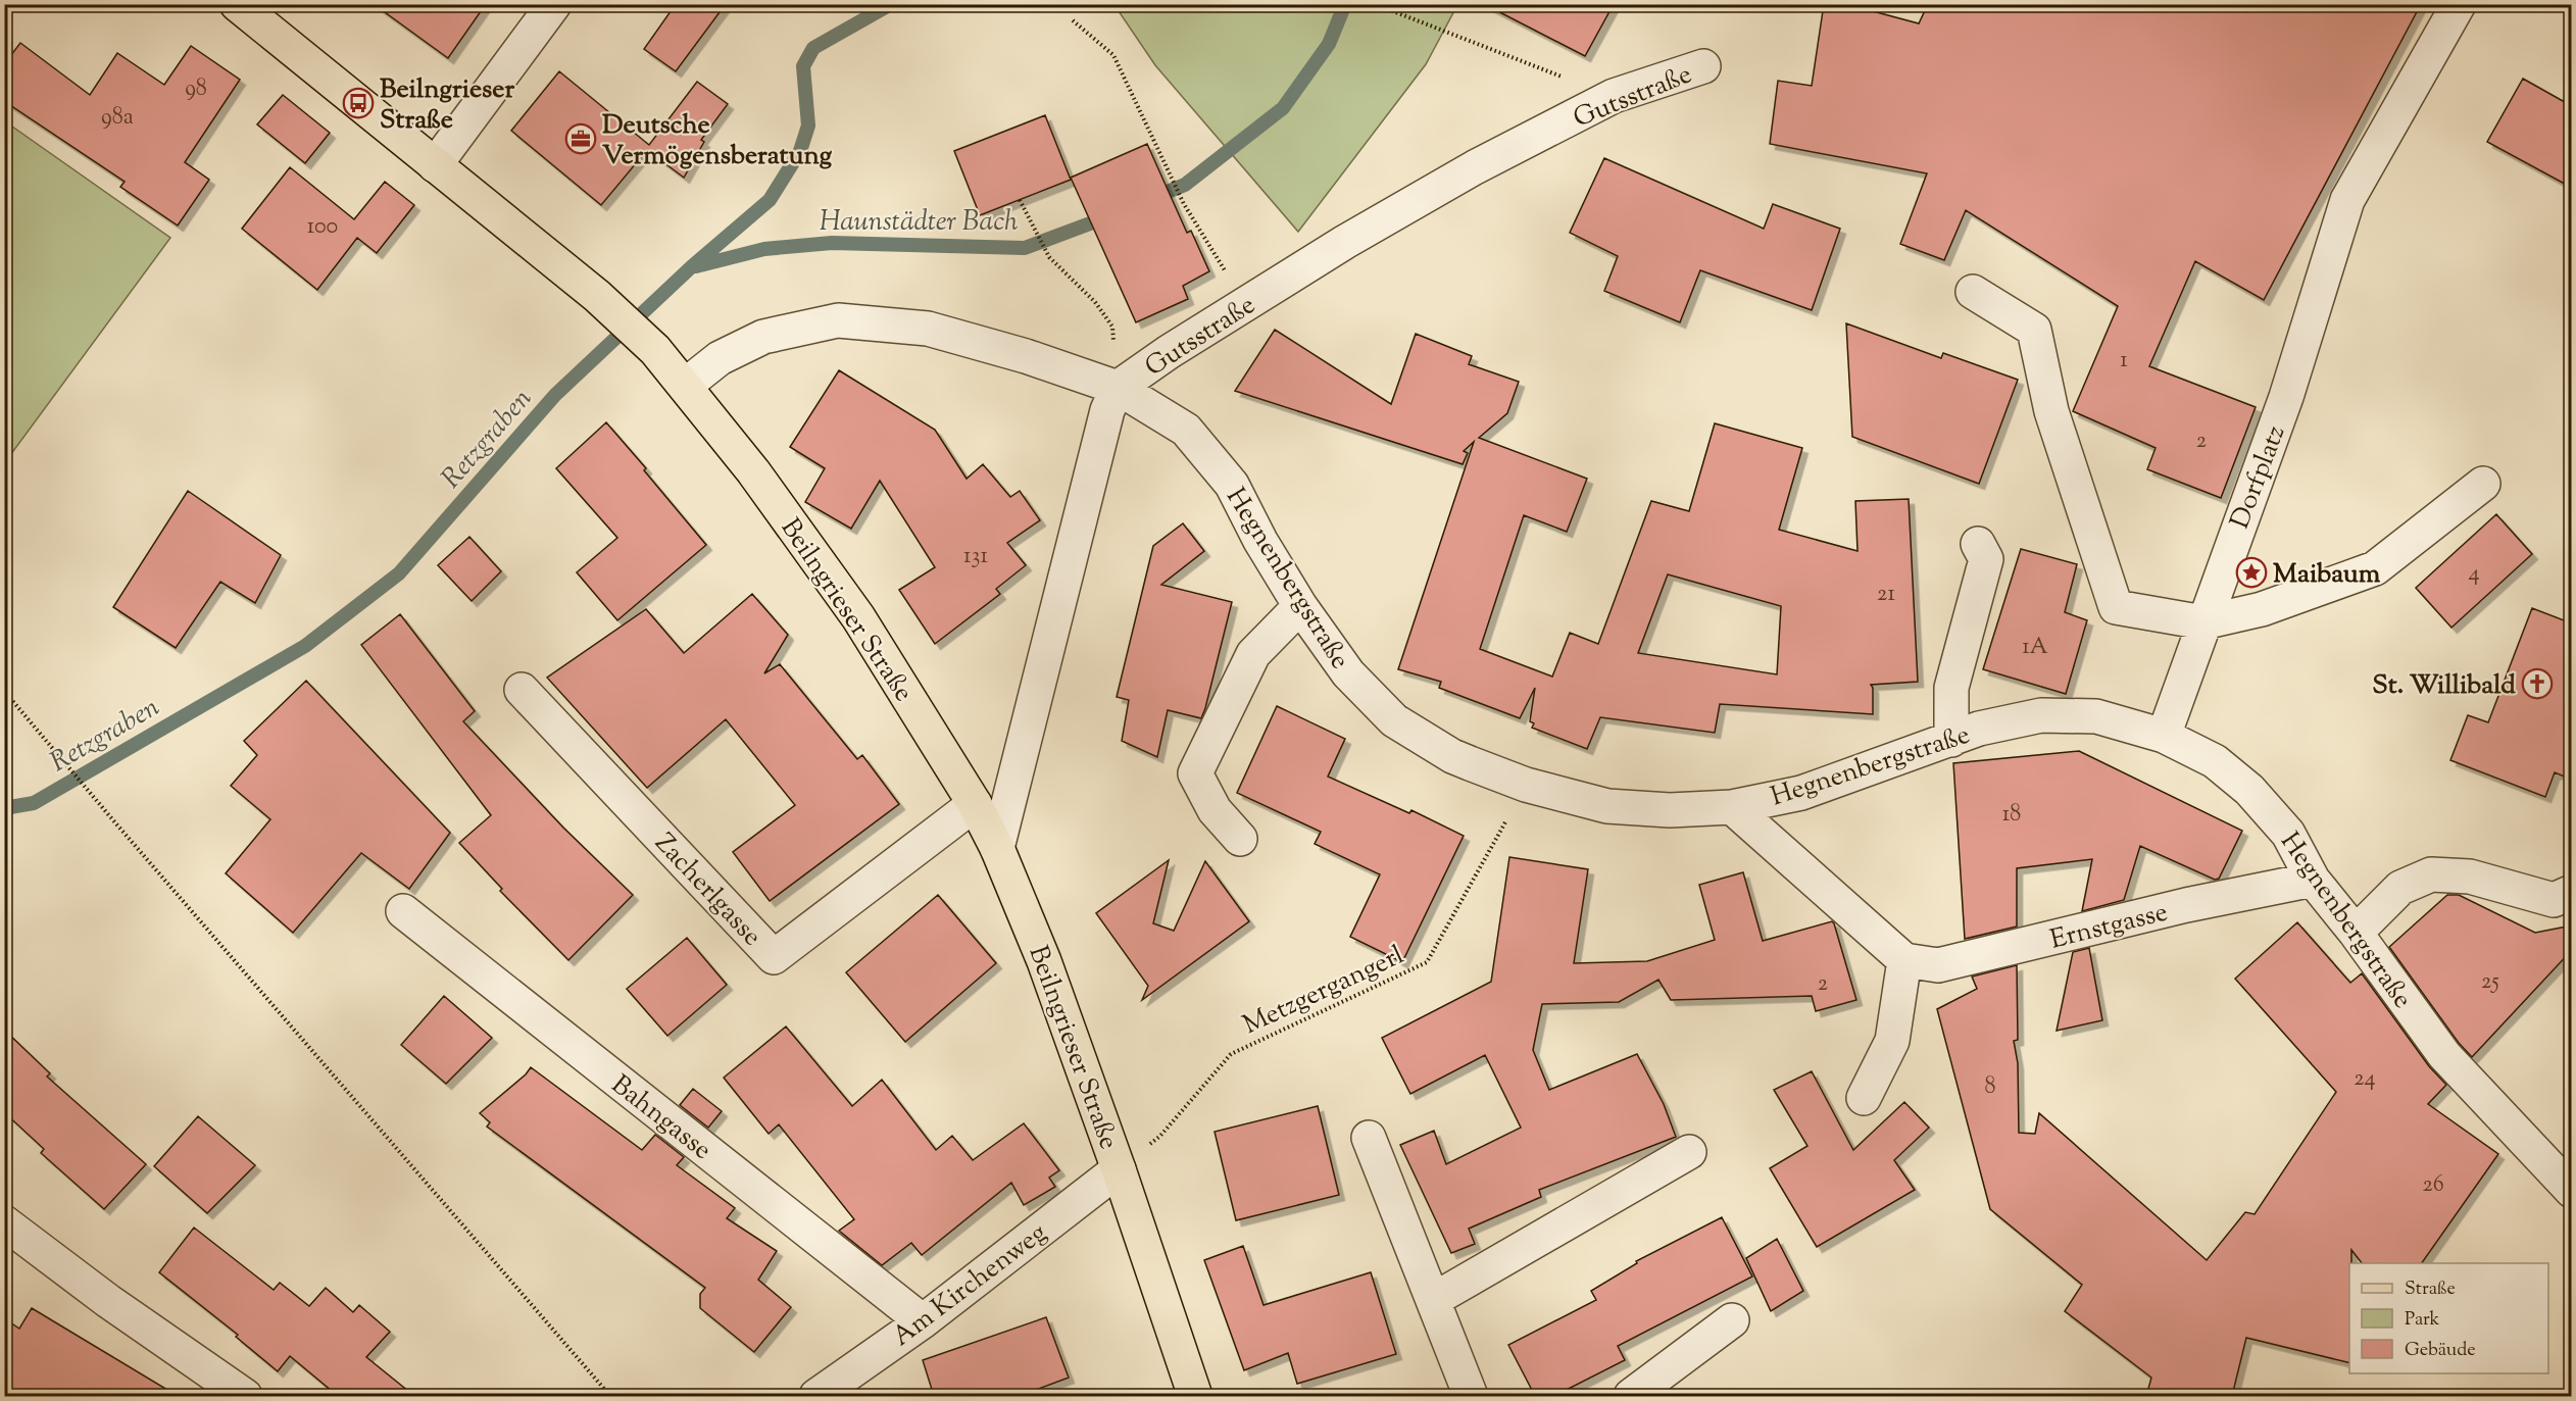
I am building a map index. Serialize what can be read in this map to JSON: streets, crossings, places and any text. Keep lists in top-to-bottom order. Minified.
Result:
{"streets":{"main road":["Beilngrieser Straße"],"street":["Gutsstraße","Dorfplatz","Hegnenbergstraße","Zacherlgasse","Ernstgasse","Bahngasse","Am Kirchenweg"],"path":["Metzgergangerl"]},"crossings":[["Gutsstraße","Hegnenbergstraße"],["Gutsstraße","Beilngrieser Straße"],["Dorfplatz","Hegnenbergstraße"],["Hegnenbergstraße","Beilngrieser Straße"],["Hegnenbergstraße","Ernstgasse"],["Hegnenbergstraße","Metzgergangerl"],["Beilngrieser Straße","Zacherlgasse"],["Beilngrieser Straße","Metzgergangerl"],["Beilngrieser Straße","Am Kirchenweg"],["Metzgergangerl","Am Kirchenweg"],["Bahngasse","Am Kirchenweg"]],"water":["Haunstädter Bach","Retzgraben"],"places":{"bus stop":["Beilngrieser Straße"],"office":["Deutsche Vermögensberatung"],"place":["Maibaum"],"church":["St. Willibald"]},"house_numbers":["98","98a","100","1","2","131","4","21","1A","18","25","2","24","8","26"],"legend":["Straße","Park","Gebäude"]}
